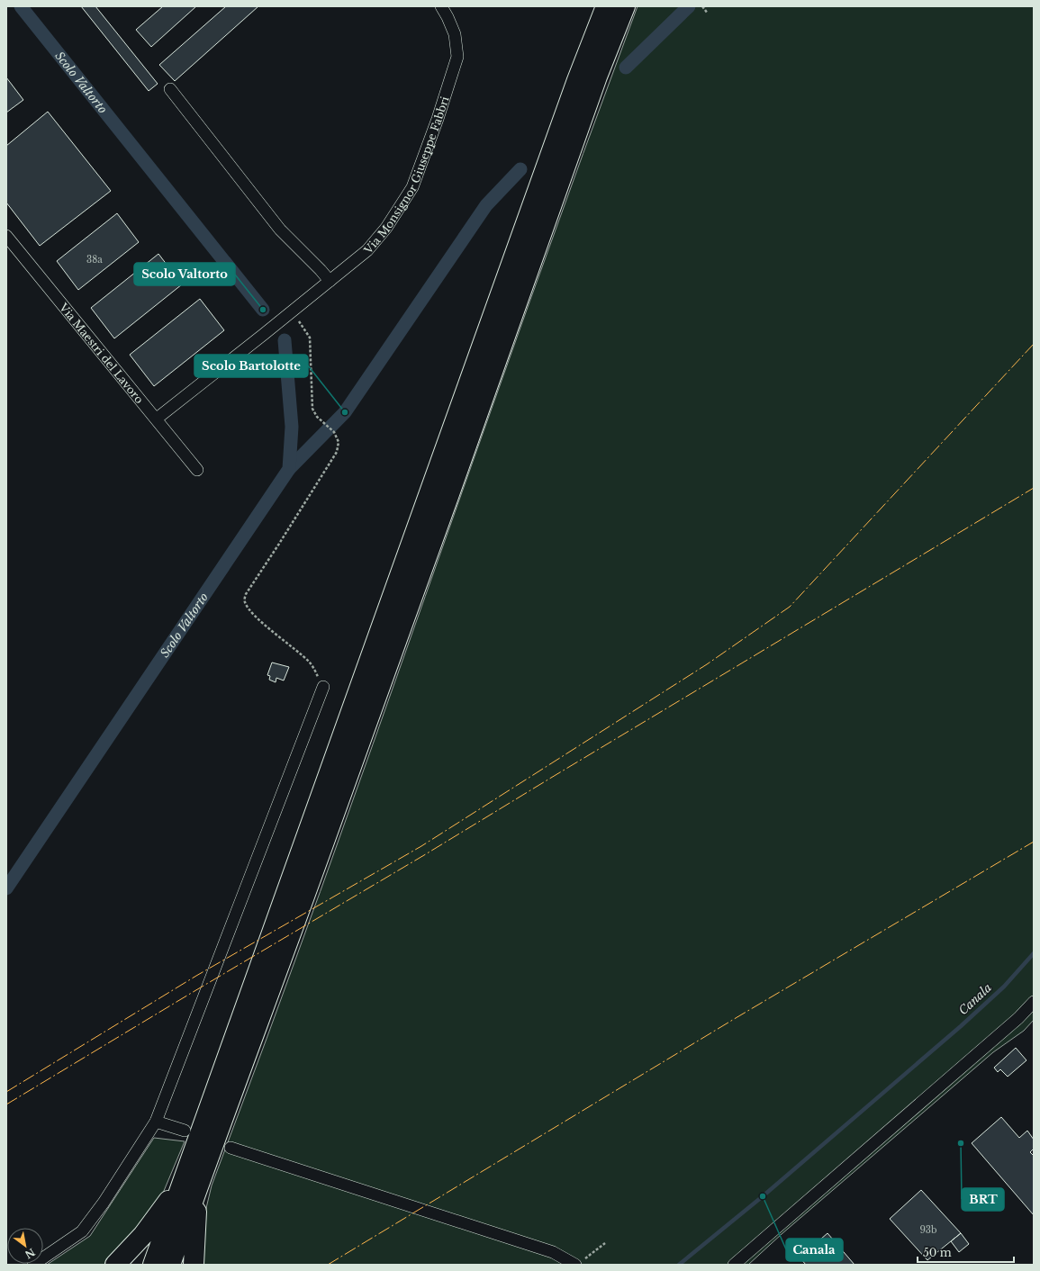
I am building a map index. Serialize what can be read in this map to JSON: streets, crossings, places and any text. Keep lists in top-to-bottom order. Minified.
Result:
{"streets":{"street":["Via Monsignor Giuseppe Fabbri","Via Maestri del Lavoro"]},"crossings":[["Via Monsignor Giuseppe Fabbri","Via Maestri del Lavoro"]],"water":["Scolo Valtorto","Canala"],"places":["Scolo Valtorto","Scolo Bartolotte","BRT","Canala"],"house_numbers":["38a","93b"],"scale_bar":"50 m","north":"bottom right"}
